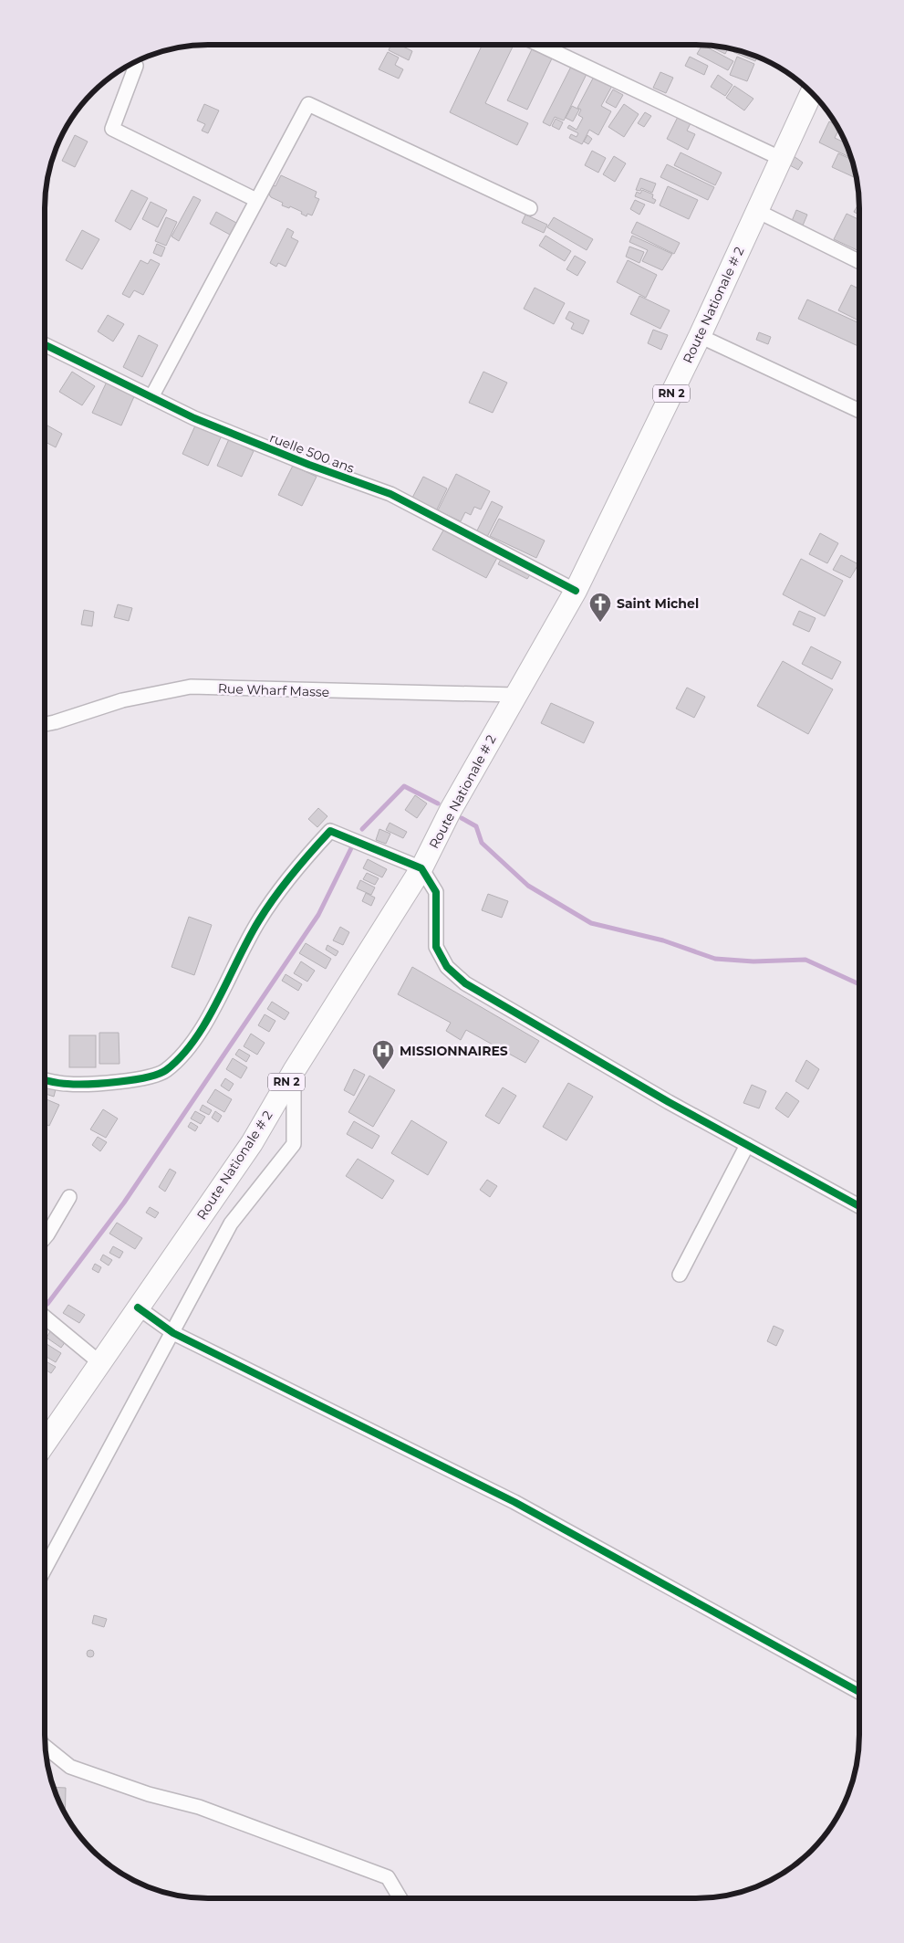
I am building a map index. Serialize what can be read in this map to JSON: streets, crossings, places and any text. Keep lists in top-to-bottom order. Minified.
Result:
{"streets":{"main road":["Route Nationale # 2","RN 2"],"street":["ruelle 500 ans","Rue Wharf Masse"]},"crossings":[["Route Nationale # 2","ruelle 500 ans"],["Route Nationale # 2","Rue Wharf Masse"]],"places":{"church":["Saint Michel"],"hospital":["MISSIONNAIRES"]}}
